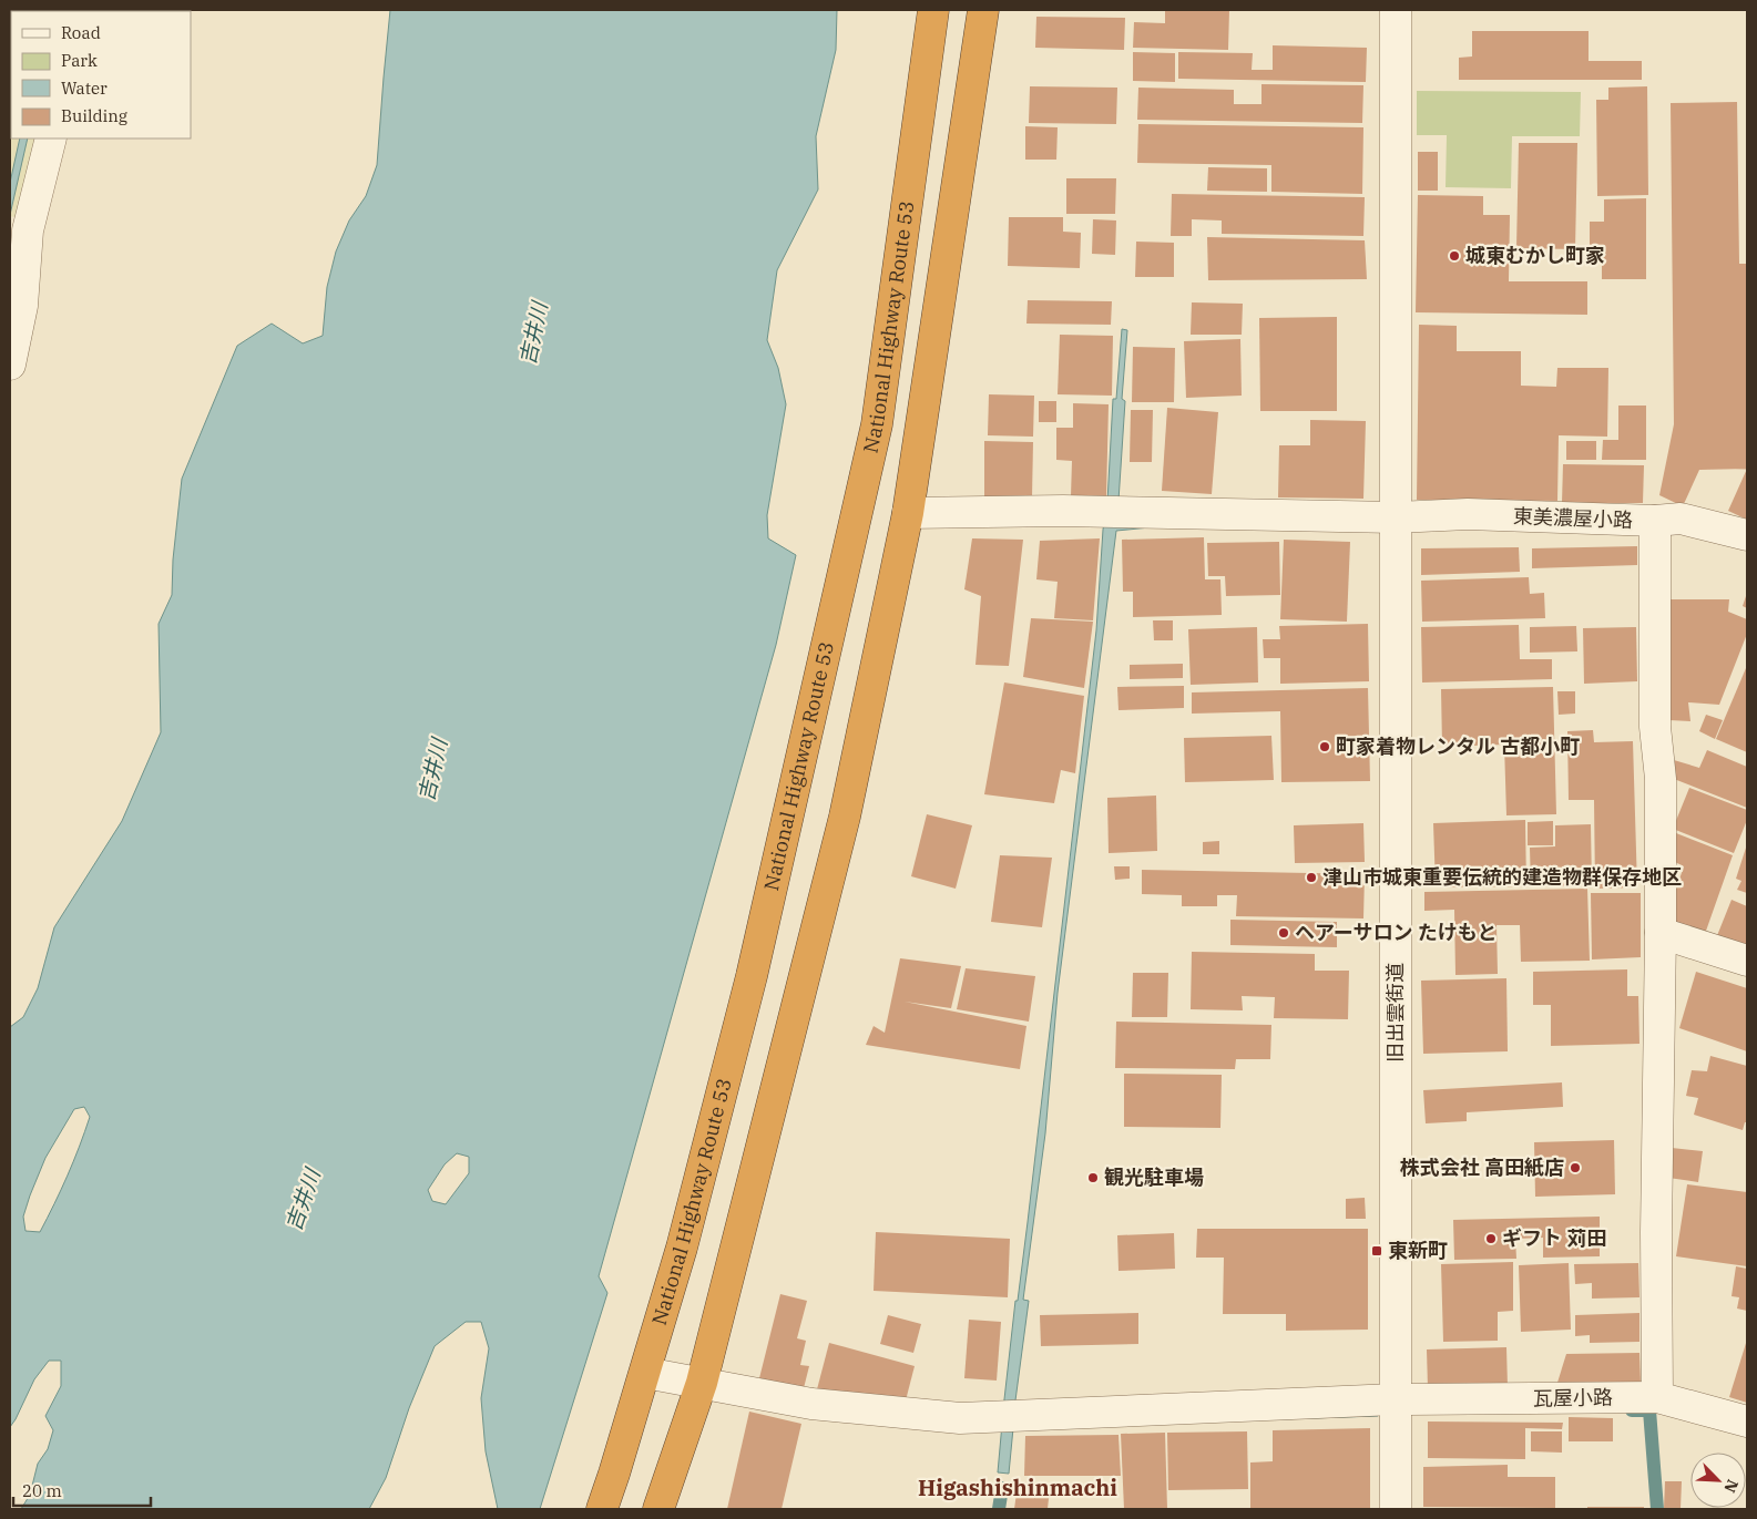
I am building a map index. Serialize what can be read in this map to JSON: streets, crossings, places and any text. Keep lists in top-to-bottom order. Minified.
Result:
{"streets":{"highway":["National Highway Route 53"],"street":["東美濃屋小路","旧出雲街道","瓦屋小路"]},"crossings":[["National Highway Route 53","瓦屋小路"],["東美濃屋小路","旧出雲街道"],["旧出雲街道","瓦屋小路"]],"districts":["Higashishinmachi"],"water":["吉井川"],"places":{"other":["城東むかし町家","町家着物レンタル 古都小町","津山市城東重要伝統的建造物群保存地区","ヘアーサロン たけもと","株式会社 高田紙店","観光駐車場","ギフト 苅田"],"transit":["東新町"]},"legend":["Road","Park","Water","Building"],"scale_bar":"20 m","north":"bottom right"}
